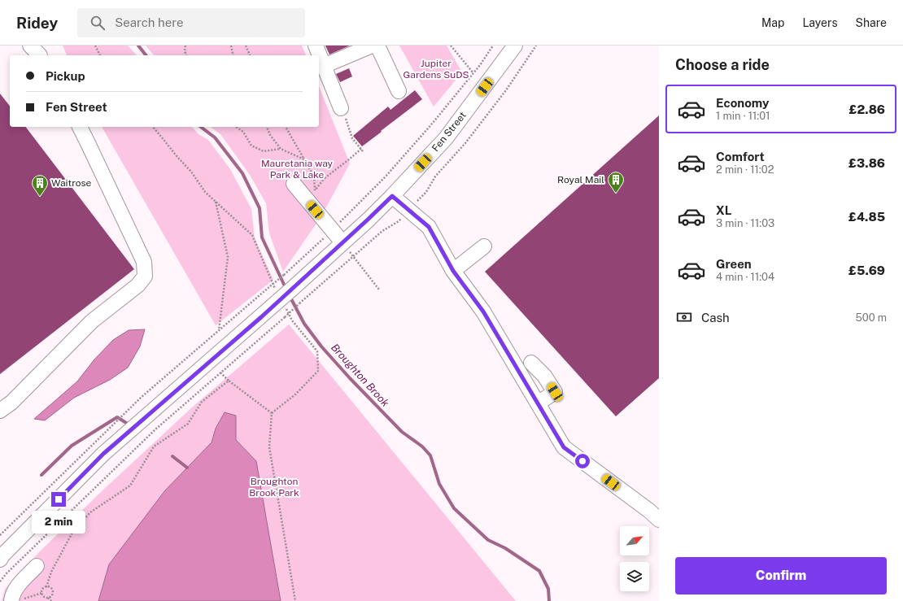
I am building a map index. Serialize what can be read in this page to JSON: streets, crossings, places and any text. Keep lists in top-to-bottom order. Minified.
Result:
{"streets":{"street":["Fen Street"]},"water":["Broughton Brook"],"parks":["Jupiter Gardens SuDS","Mauretania way Park & Lake","Broughton Brook Park"],"places":{"building":["Royal Mail","Waitrose"]},"north":"top right","page":{"header":"Ridey","search":"Search here","nav":["Map","Layers","Share"],"heading":"Choose a ride","banner":["Pickup","Fen Street"],"list":[{"name":"Economy","note":"1 min · 11:01","value":"£2.86"},{"name":"Comfort","note":"2 min · 11:02","value":"£3.86"},{"name":"XL","note":"3 min · 11:03","value":"£4.85"},{"name":"Green","note":"4 min · 11:04","value":"£5.69"}],"pay":["Cash","500 m"],"bubble":"2 min","buttons":"Confirm"}}
